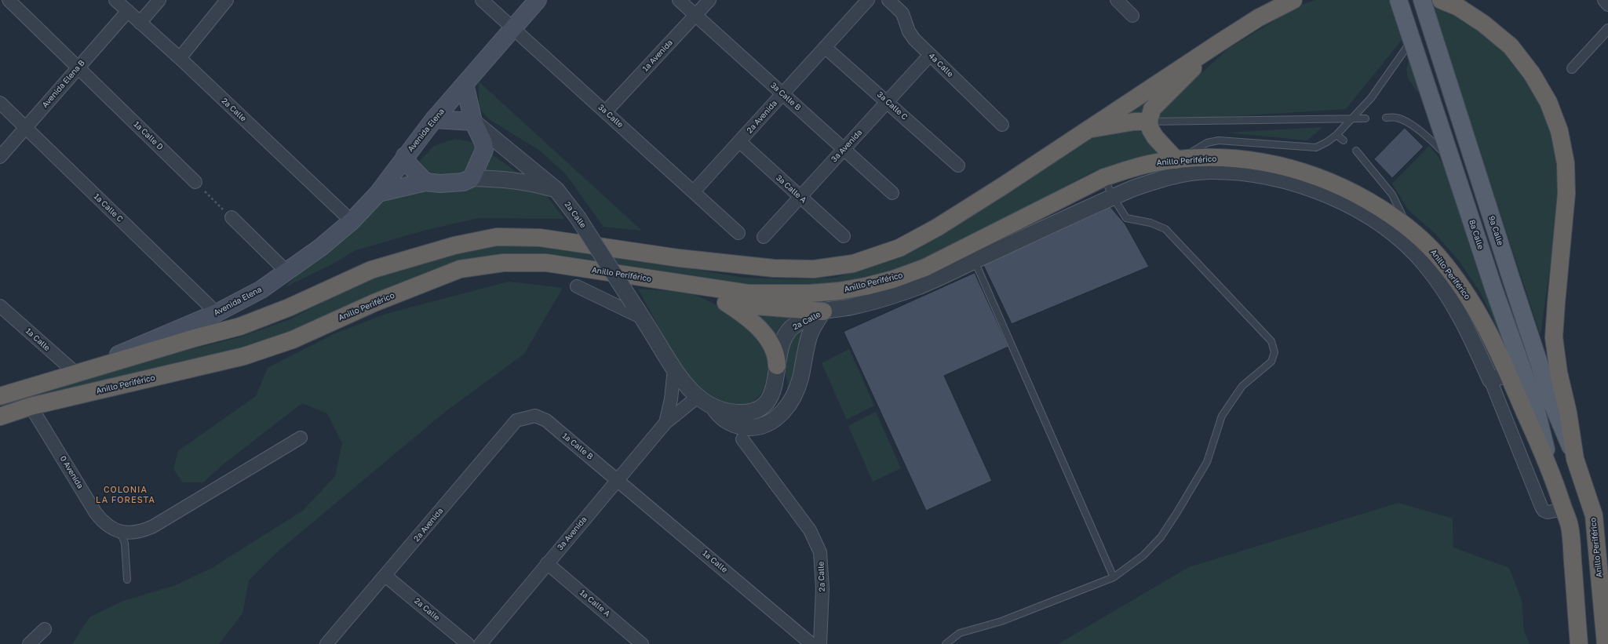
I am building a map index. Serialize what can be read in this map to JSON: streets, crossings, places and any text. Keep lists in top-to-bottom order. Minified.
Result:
{"streets":{"highway":["Anillo Periférico"],"main road":["Avenida Elena","9a Calle","8a Calle"],"street":["1a Avenida","4a Calle","Avenida Elena B","3a Calle B","3a Calle C","2a Calle","3a Calle","2a Avenida","1a Calle D","3a Avenida","3a Calle A","1a Calle C","1a Calle","1a Calle B","0 Avenida","1a Calle A"]},"crossings":[["1a Avenida","3a Calle B"],["1a Avenida","3a Calle"],["4a Calle","3a Avenida"],["Avenida Elena B","2a Calle"],["Avenida Elena B","1a Calle D"],["Avenida Elena B","1a Calle C"],["3a Calle B","2a Avenida"],["3a Calle B","3a Avenida"],["3a Calle C","2a Avenida"],["3a Calle C","3a Avenida"],["2a Calle","2a Avenida"],["2a Calle","Avenida Elena"],["2a Calle","3a Avenida"],["2a Calle","Anillo Periférico"],["3a Calle","2a Avenida"],["3a Calle","Avenida Elena"],["2a Avenida","3a Calle A"],["2a Avenida","1a Calle B"],["Avenida Elena","1a Calle C"],["Avenida Elena","1a Calle"],["3a Avenida","3a Calle A"],["3a Avenida","1a Calle"],["3a Avenida","1a Calle B"],["3a Avenida","1a Calle A"],["Anillo Periférico","9a Calle"],["Anillo Periférico","8a Calle"],["Anillo Periférico","0 Avenida"],["1a Calle","1a Calle B"]],"districts":["COLONIA LA FORESTA"]}
